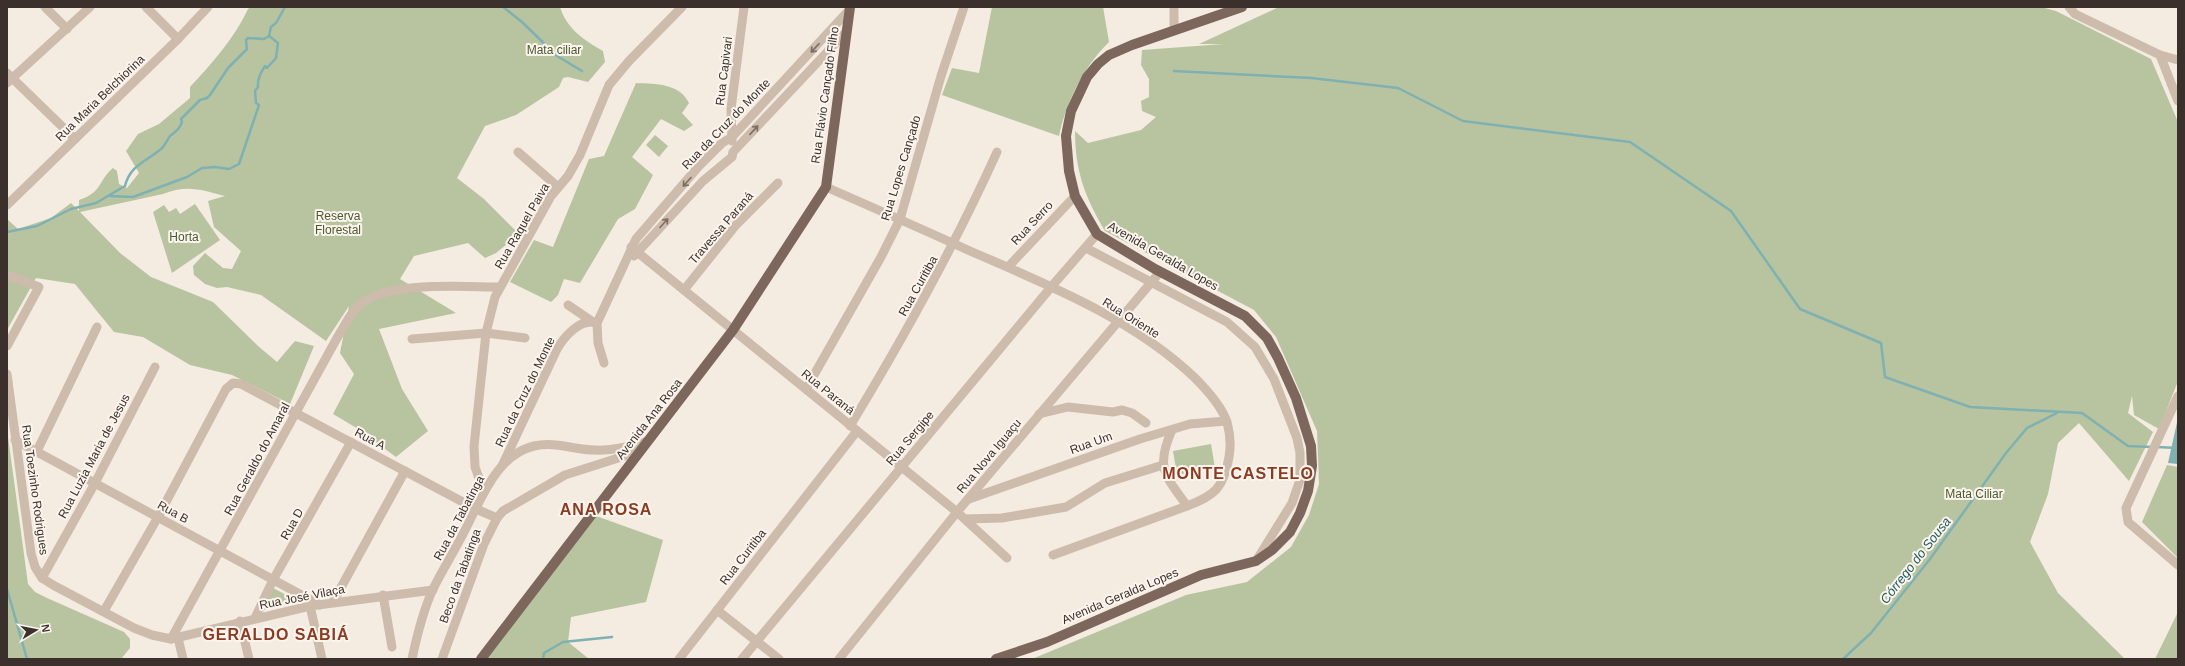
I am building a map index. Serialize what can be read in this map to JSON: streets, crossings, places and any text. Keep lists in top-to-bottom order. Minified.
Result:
{"streets":{"main road":["Rua Flávio Cançado Filho","Avenida Geralda Lopes","Avenida Ana Rosa"],"street":["Rua Capivari","Rua Maria Belchiorina","Rua da Cruz do Monte","Rua Lopes Cançado","Rua Serro","Rua Raquel Paiva","Travessa Paraná","Rua Curitiba","Rua Oriente","Rua Paraná","Rua Sergipe","Rua A","Rua Um","Rua Luzia Maria de Jesus","Rua Nova Iguaçu","Rua Geraldo do Amaral","Rua Toezinho Rodrigues","Rua B","Rua da Tabatinga","Rua D","Beco da Tabatinga","Rua José Vilaça"]},"crossings":[["Rua Capivari","Rua da Cruz do Monte"],["Rua Flávio Cançado Filho","Rua da Cruz do Monte"],["Rua Flávio Cançado Filho","Rua Oriente"],["Rua Flávio Cançado Filho","Avenida Ana Rosa"],["Rua da Cruz do Monte","Rua Paraná"],["Rua da Cruz do Monte","Rua da Tabatinga"],["Rua Lopes Cançado","Rua Oriente"],["Rua Lopes Cançado","Rua Paraná"],["Rua Serro","Avenida Geralda Lopes"],["Rua Serro","Rua Oriente"],["Rua Raquel Paiva","Rua Geraldo do Amaral"],["Rua Raquel Paiva","Rua da Tabatinga"],["Travessa Paraná","Rua Paraná"],["Avenida Geralda Lopes","Rua Sergipe"],["Avenida Geralda Lopes","Rua Nova Iguaçu"],["Rua Curitiba","Rua Oriente"],["Rua Curitiba","Rua Paraná"],["Rua Oriente","Avenida Ana Rosa"],["Rua Oriente","Rua Sergipe"],["Rua Oriente","Rua Um"],["Rua Oriente","Rua Nova Iguaçu"],["Rua Paraná","Avenida Ana Rosa"],["Rua Paraná","Rua Sergipe"],["Rua Paraná","Rua Nova Iguaçu"],["Avenida Ana Rosa","Rua da Tabatinga"],["Avenida Ana Rosa","Beco da Tabatinga"],["Rua A","Rua Geraldo do Amaral"],["Rua A","Rua B"],["Rua A","Rua da Tabatinga"],["Rua A","Rua D"],["Rua A","Beco da Tabatinga"],["Rua Um","Rua Nova Iguaçu"],["Rua Luzia Maria de Jesus","Rua Toezinho Rodrigues"],["Rua Luzia Maria de Jesus","Rua B"],["Rua Geraldo do Amaral","Rua B"],["Rua Geraldo do Amaral","Rua José Vilaça"],["Rua Toezinho Rodrigues","Rua B"],["Rua B","Rua D"],["Rua B","Rua José Vilaça"],["Rua da Tabatinga","Rua José Vilaça"],["Rua D","Rua José Vilaça"]],"districts":["MONTE CASTELO","ANA ROSA","GERALDO SABIÁ"],"water":["Córrego do Sousa"],"parks":["Mata ciliar","Reserva Florestal","Horta","Mata Ciliar"],"north":"right"}
